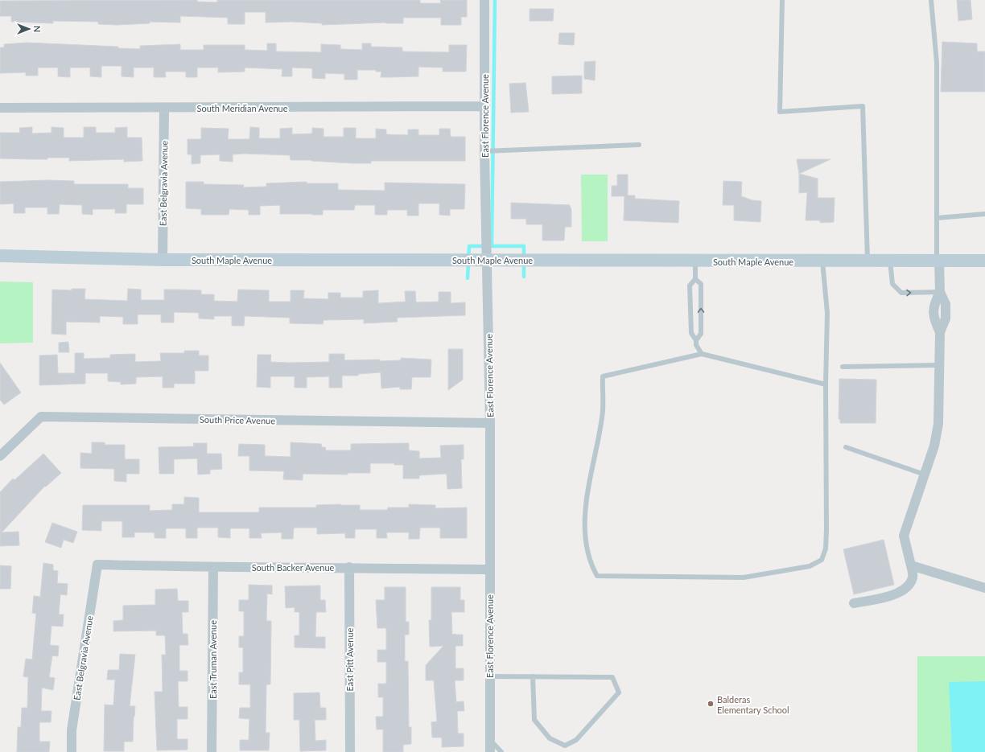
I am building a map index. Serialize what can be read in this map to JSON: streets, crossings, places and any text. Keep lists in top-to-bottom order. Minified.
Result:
{"streets":{"main road":["South Maple Avenue"],"street":["South Meridian Avenue","East Florence Avenue","East Belgravia Avenue","South Price Avenue","South Backer Avenue","East Truman Avenue","East Pitt Avenue"]},"crossings":[["South Meridian Avenue","East Florence Avenue"],["South Meridian Avenue","East Belgravia Avenue"],["East Florence Avenue","South Maple Avenue"],["East Florence Avenue","South Price Avenue"],["East Florence Avenue","South Backer Avenue"],["East Belgravia Avenue","South Maple Avenue"],["East Belgravia Avenue","South Backer Avenue"],["South Backer Avenue","East Truman Avenue"],["South Backer Avenue","East Pitt Avenue"]],"places":["Balderas Elementary School"],"north":"right"}
